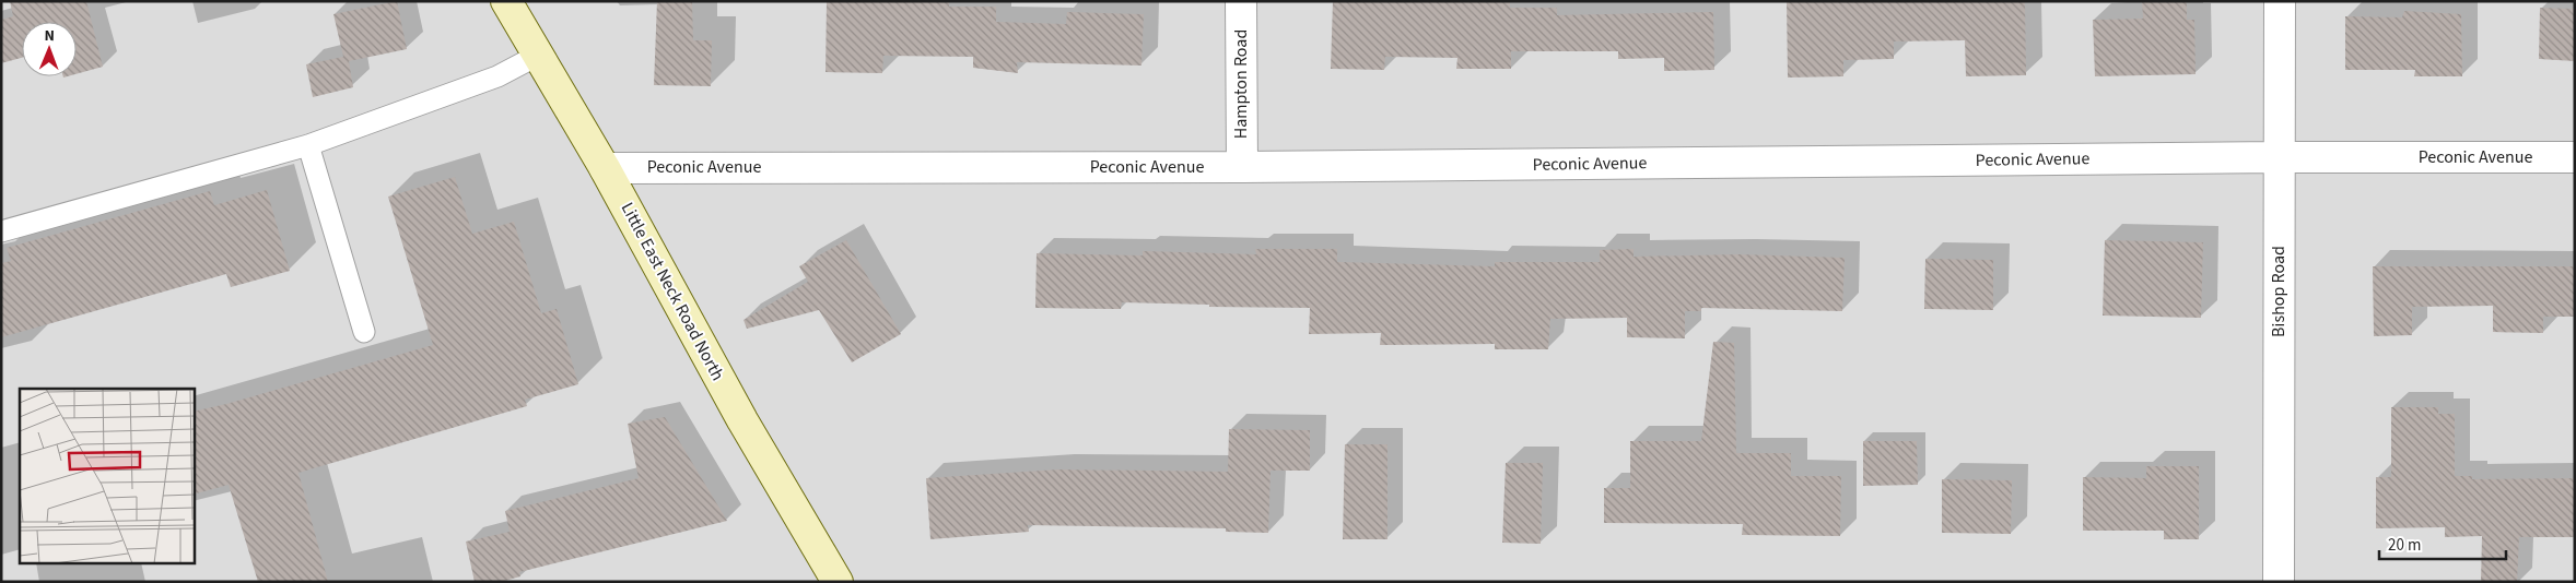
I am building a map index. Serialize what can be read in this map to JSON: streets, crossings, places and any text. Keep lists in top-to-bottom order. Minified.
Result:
{"streets":{"main road":["Little East Neck Road North"],"street":["Hampton Road","Peconic Avenue","Bishop Road"]},"crossings":[["Hampton Road","Peconic Avenue"],["Peconic Avenue","Little East Neck Road North"],["Peconic Avenue","Bishop Road"]],"scale_bar":"20 m","north":"top"}
